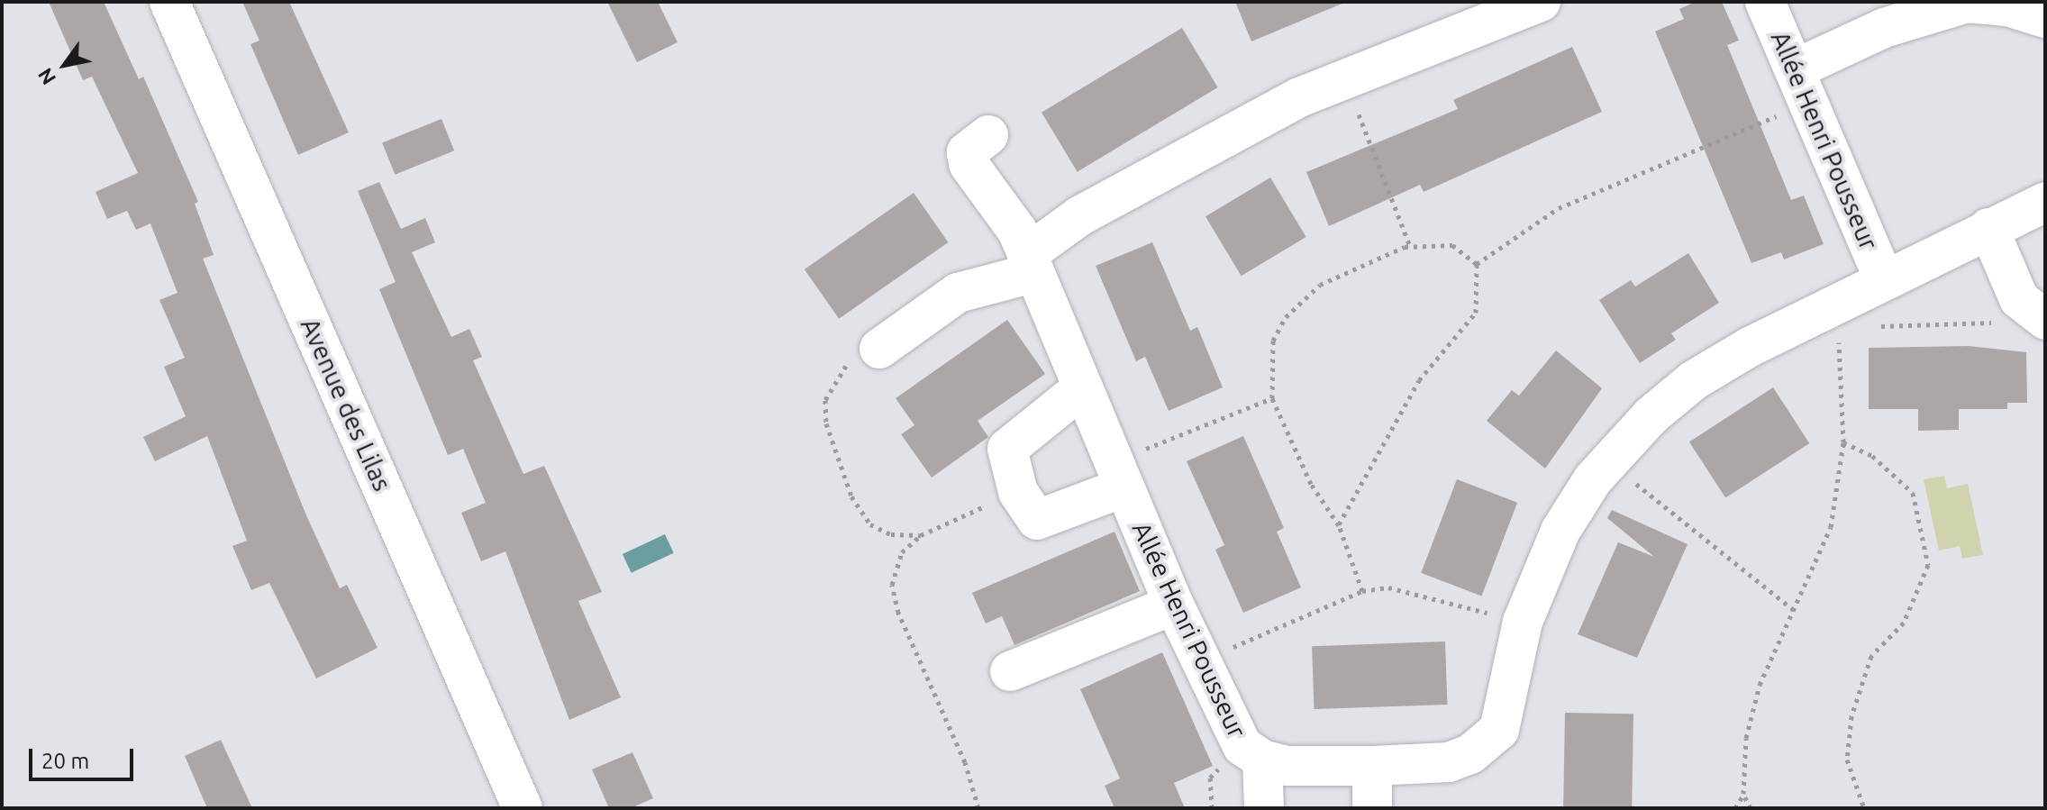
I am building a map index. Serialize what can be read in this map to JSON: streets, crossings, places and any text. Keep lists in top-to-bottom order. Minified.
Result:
{"streets":{"street":["Allée Henri Pousseur","Avenue des Lilas"]},"scale_bar":"20 m","north":"bottom left"}
